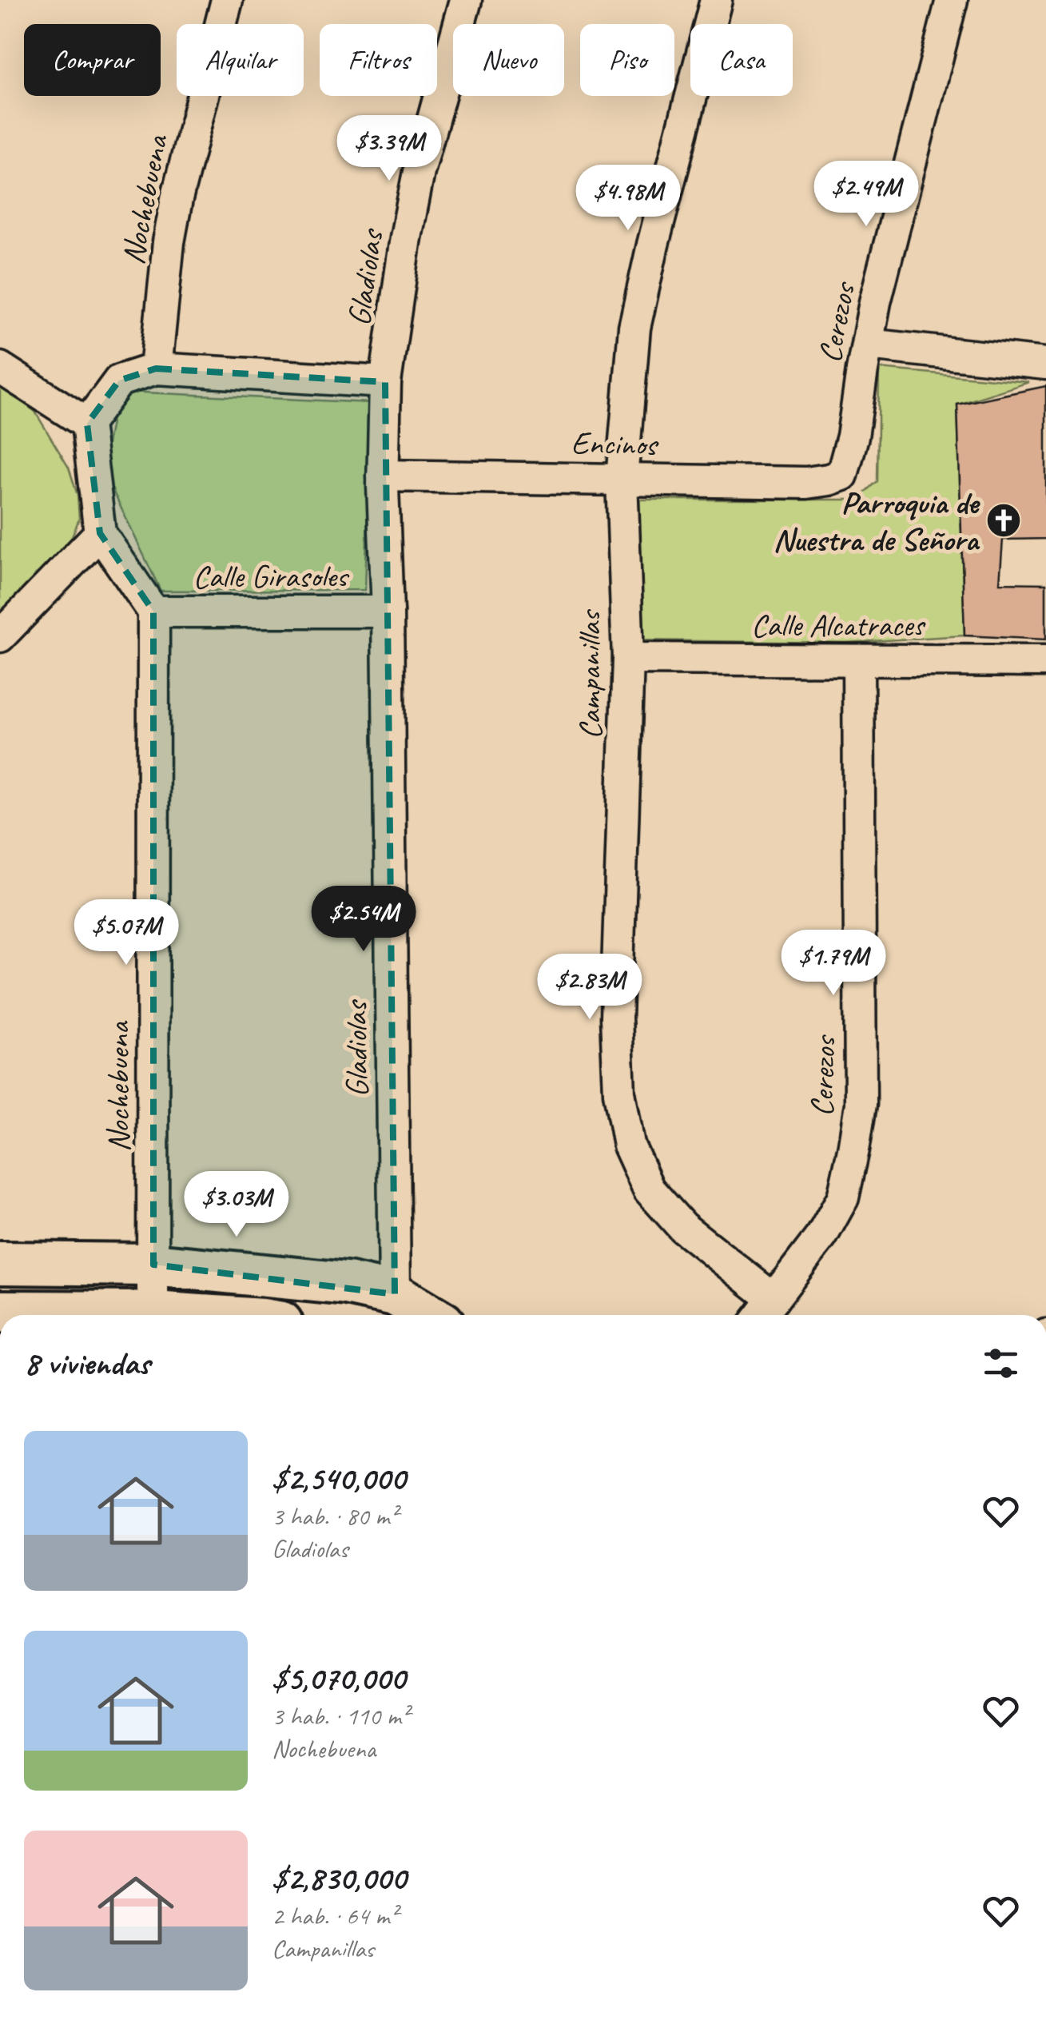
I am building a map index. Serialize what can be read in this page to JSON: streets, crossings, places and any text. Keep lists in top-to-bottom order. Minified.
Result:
{"streets":{"street":["Nochebuena","Gladiolas","Cerezos","Encinos","Calle Girasoles","Calle Alcatraces","Campanillas"]},"crossings":[["Nochebuena","Calle Girasoles"],["Gladiolas","Encinos"],["Gladiolas","Calle Girasoles"],["Cerezos","Encinos"],["Cerezos","Calle Alcatraces"],["Cerezos","Campanillas"],["Encinos","Campanillas"],["Calle Alcatraces","Campanillas"]],"places":{"church":["Parroquia de Nuestra de Señora"]},"page":{"chip":["Comprar","Alquilar","Filtros","Nuevo","Piso","Casa"],"price":["$3.39M","$2.49M","$4.98M","$2.54M","$5.07M","$1.79M","$2.83M","$3.03M"],"heading":"8 viviendas","list":[{"name":"$2,540,000","note":"3 hab. · 80 m² · Gladiolas"},{"name":"$5,070,000","note":"3 hab. · 110 m² · Nochebuena"},{"name":"$2,830,000","note":"2 hab. · 64 m² · Campanillas"}]}}
